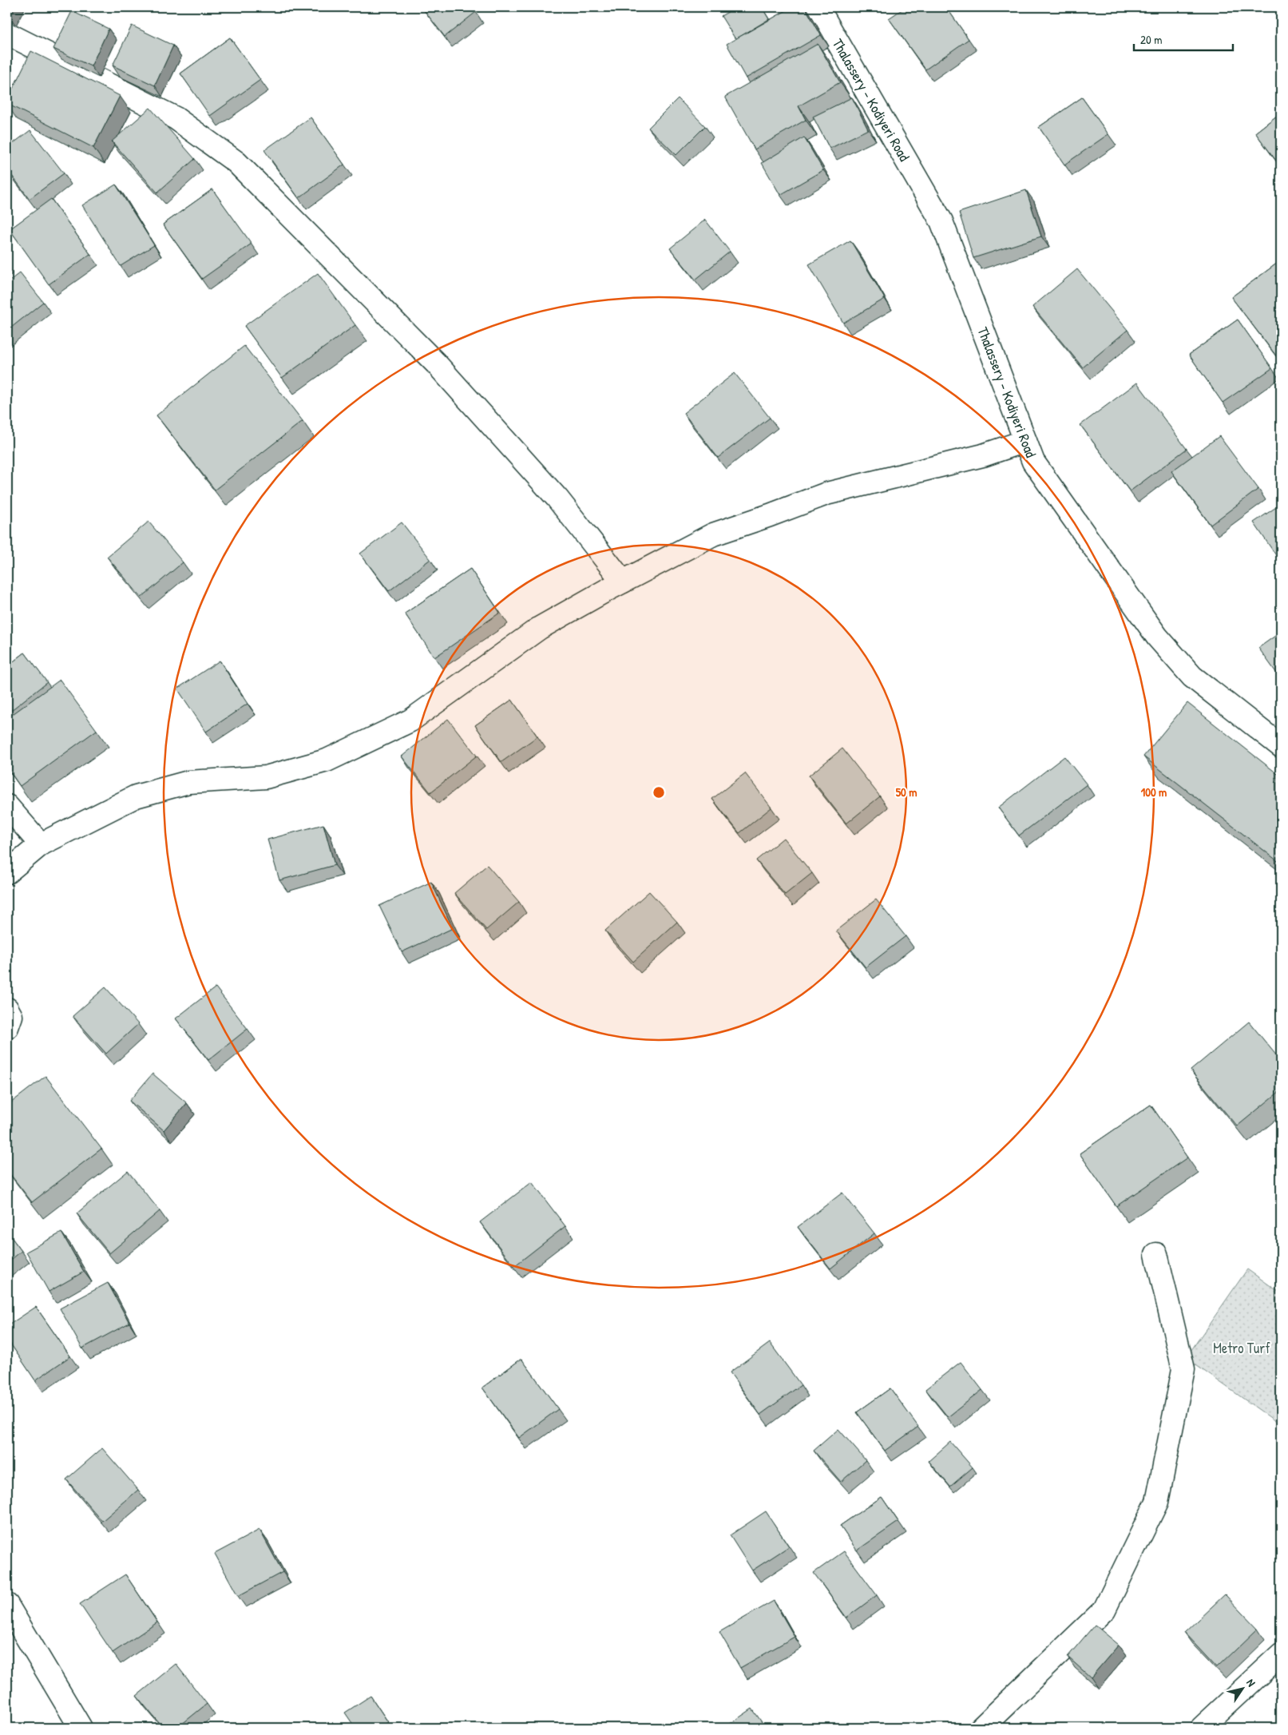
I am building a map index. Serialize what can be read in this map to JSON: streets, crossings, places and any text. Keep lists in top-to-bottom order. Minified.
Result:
{"streets":{"street":["Thalassery - Kodiyeri Road"]},"parks":["Metro Turf"],"scale_bar":"20 m","north":"top right","rings":["50 m","100 m"]}
